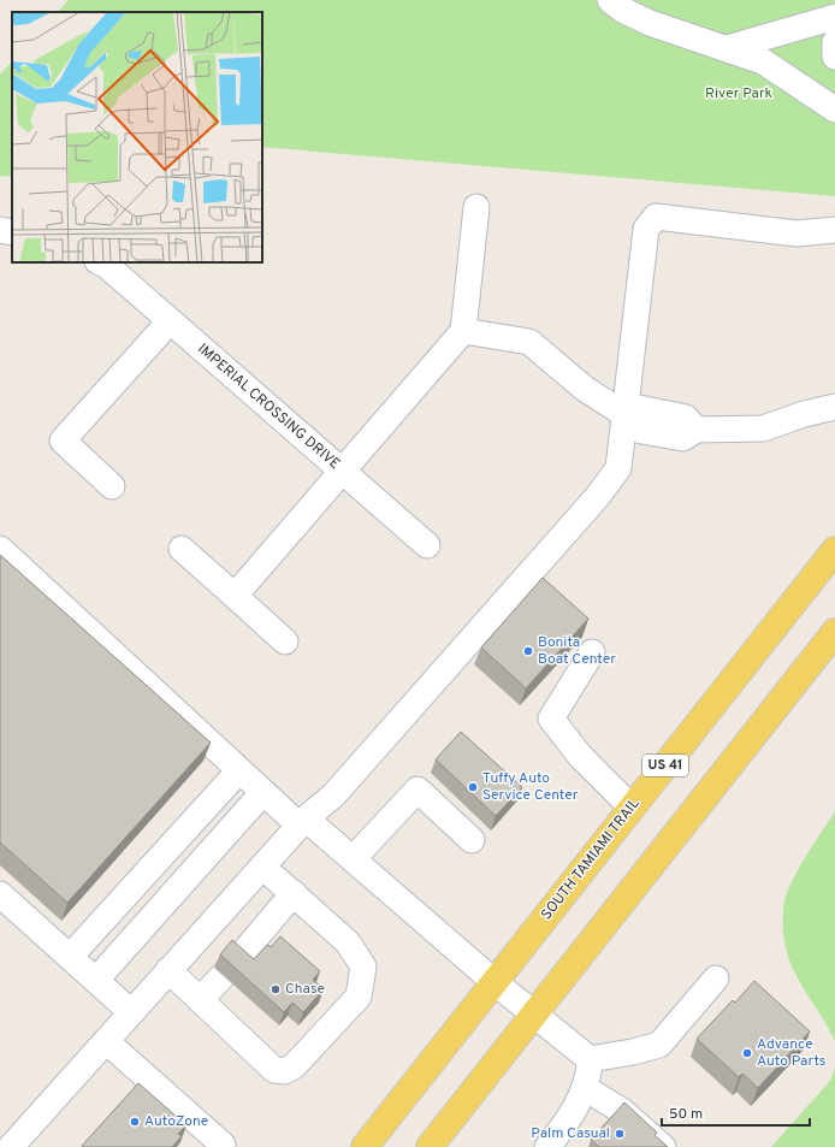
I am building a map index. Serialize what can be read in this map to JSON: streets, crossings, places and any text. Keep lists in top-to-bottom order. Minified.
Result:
{"streets":{"main road":["US 41","SOUTH TAMIAMI TRAIL"],"lane":["IMPERIAL CROSSING DRIVE"]},"parks":["River Park"],"places":["Bonita Boat Center","Tuffy Auto Service Center","Chase","Advance Auto Parts","AutoZone","Palm Casual"],"scale_bar":"50 m"}
